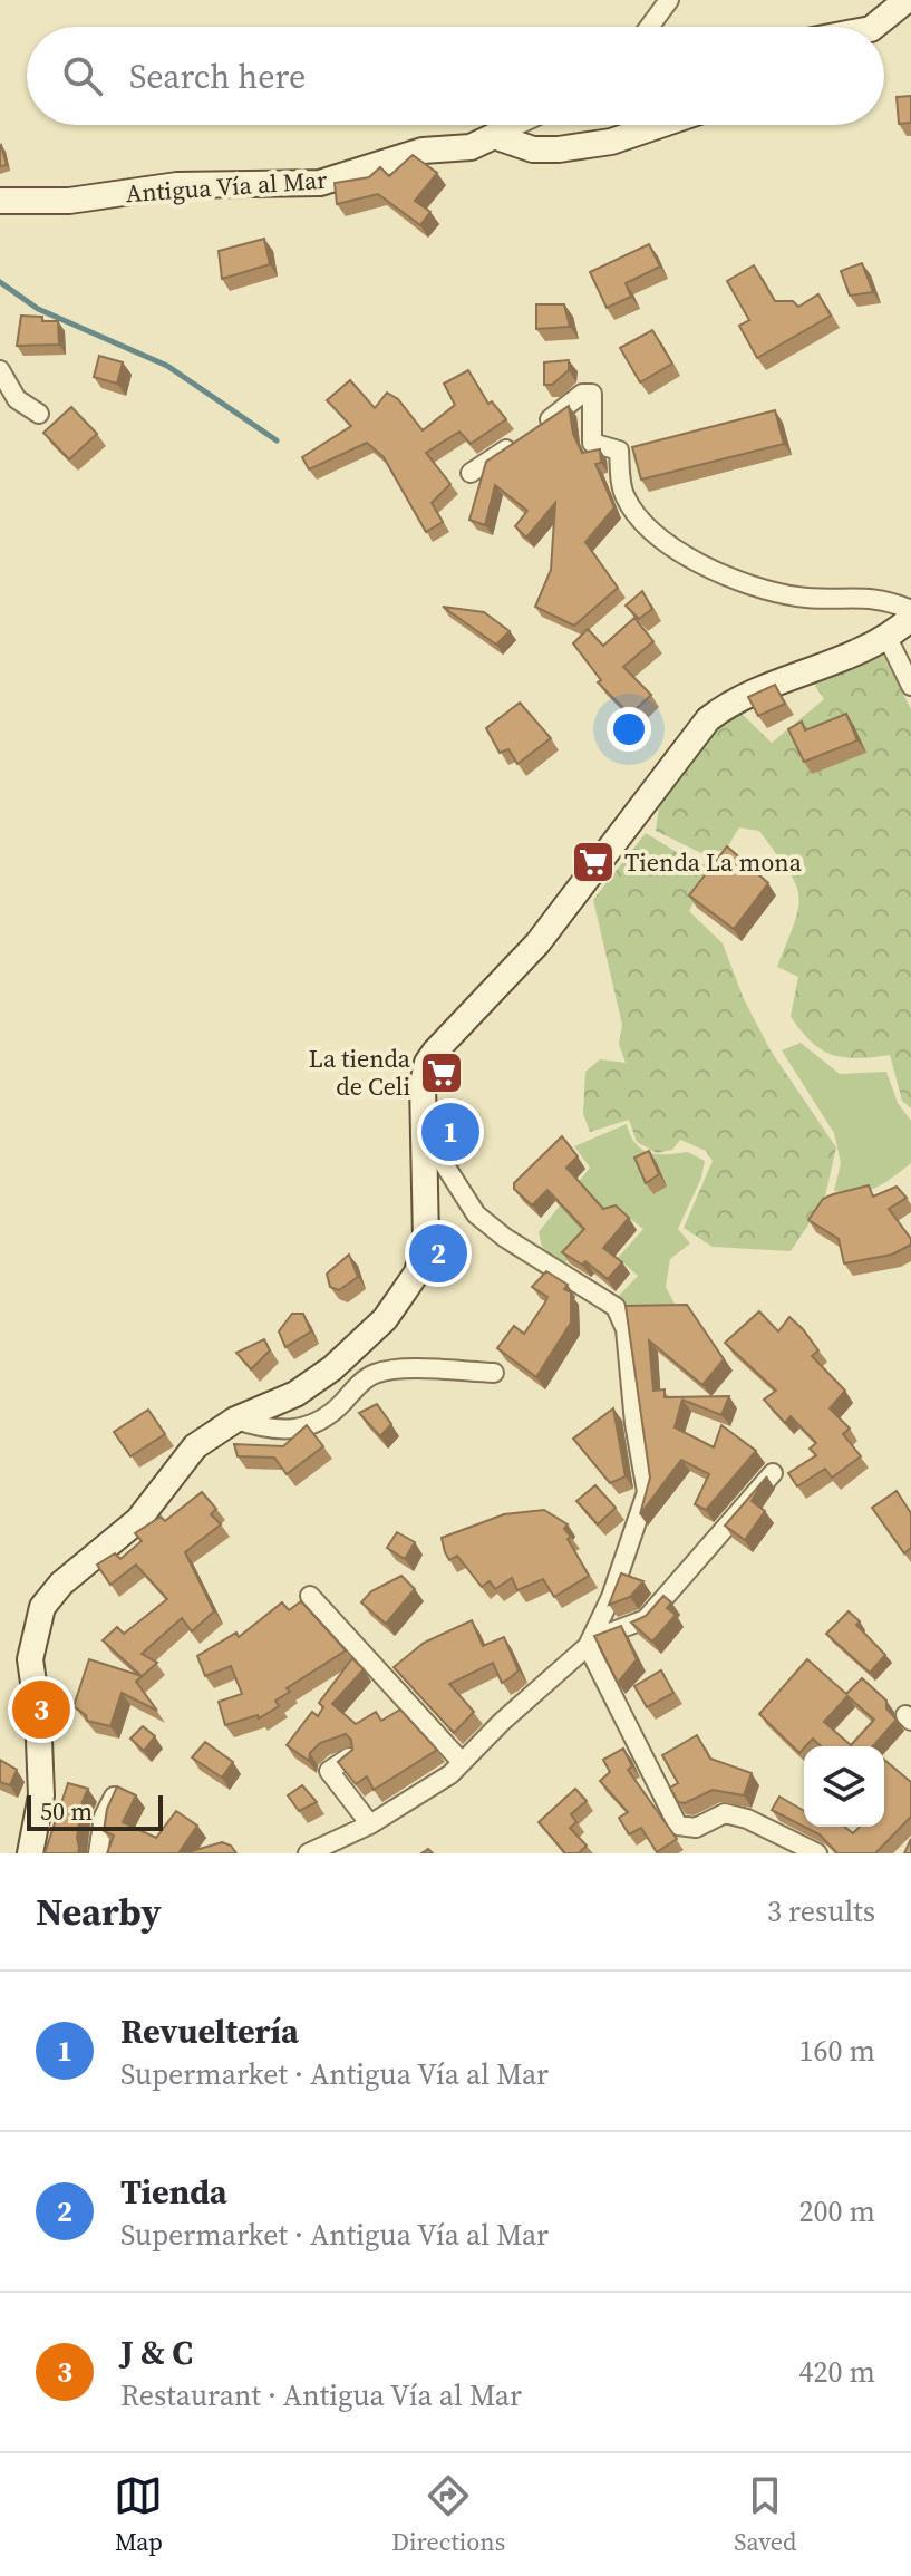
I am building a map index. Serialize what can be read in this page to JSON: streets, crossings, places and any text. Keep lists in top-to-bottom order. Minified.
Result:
{"streets":{"main road":["Antigua Vía al Mar"]},"places":{"supermarket":["Tienda La mona","La tienda de Celi"]},"scale_bar":"50 m","page":{"search":"Search here","pins":["1","2","3"],"scale":"50 m","heading":["Nearby","3 results"],"list":[{"mark":"1","name":"Revueltería","note":"Supermarket · Antigua Vía al Mar","value":"160 m"},{"mark":"2","name":"Tienda","note":"Supermarket · Antigua Vía al Mar","value":"200 m"},{"mark":"3","name":"J & C","note":"Restaurant · Antigua Vía al Mar","value":"420 m"}],"nav":["Map","Directions","Saved"]}}
